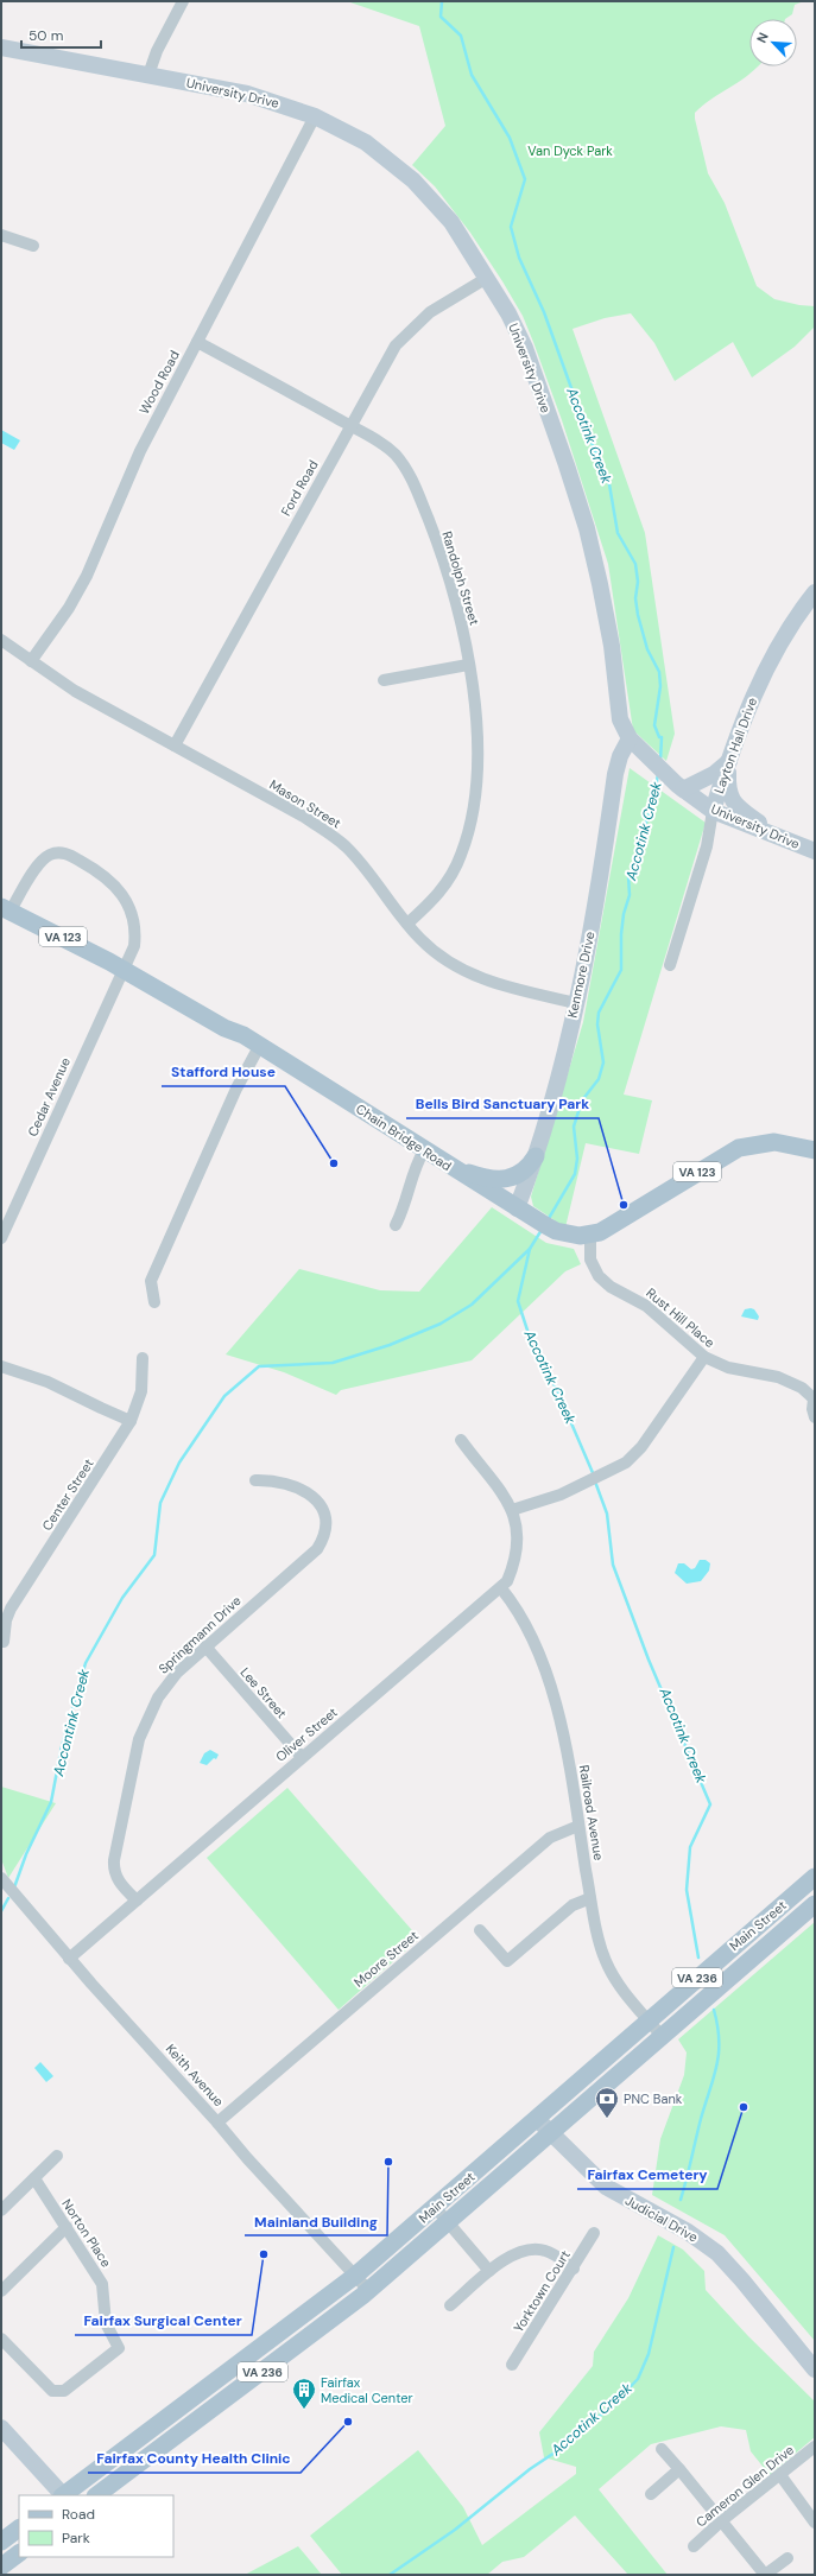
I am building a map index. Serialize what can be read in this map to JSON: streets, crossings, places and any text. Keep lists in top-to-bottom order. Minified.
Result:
{"streets":{"main road":["VA 123","Chain Bridge Road","Main Street","VA 236"],"street":["University Drive","Wood Road","Ford Road","Randolph Street","Layton Hall Drive","Mason Street","Kenmore Drive","Cedar Avenue","Rust Hill Place","Center Street","Springmann Drive","Lee Street","Oliver Street","Railroad Avenue","Moore Street","Keith Avenue","Judicial Drive","Norton Place","Yorktown Court","Cameron Glen Drive"]},"crossings":[["University Drive","Wood Road"],["University Drive","Ford Road"],["University Drive","Layton Hall Drive"],["University Drive","Kenmore Drive"],["Wood Road","Randolph Street"],["Wood Road","Mason Street"],["Ford Road","Randolph Street"],["Ford Road","Mason Street"],["Randolph Street","Mason Street"],["Mason Street","Kenmore Drive"],["Kenmore Drive","Chain Bridge Road"],["Cedar Avenue","Chain Bridge Road"],["Chain Bridge Road","Rust Hill Place"],["Springmann Drive","Lee Street"],["Springmann Drive","Oliver Street"],["Lee Street","Oliver Street"],["Oliver Street","Railroad Avenue"],["Oliver Street","Keith Avenue"],["Railroad Avenue","Main Street"],["Railroad Avenue","Moore Street"],["Main Street","Keith Avenue"],["Main Street","Judicial Drive"],["Moore Street","Keith Avenue"]],"water":["Accotink Creek","Accontink Creek"],"parks":["Van Dyck Park"],"places":{"other":["Stafford House","Bells Bird Sanctuary Park","Fairfax Cemetery","Mainland Building","Fairfax Surgical Center","Fairfax County Health Clinic"],"bank":["PNC Bank"],"building":["Fairfax Medical Center"]},"legend":["Road","Park"],"scale_bar":"50 m","north":"top left"}
